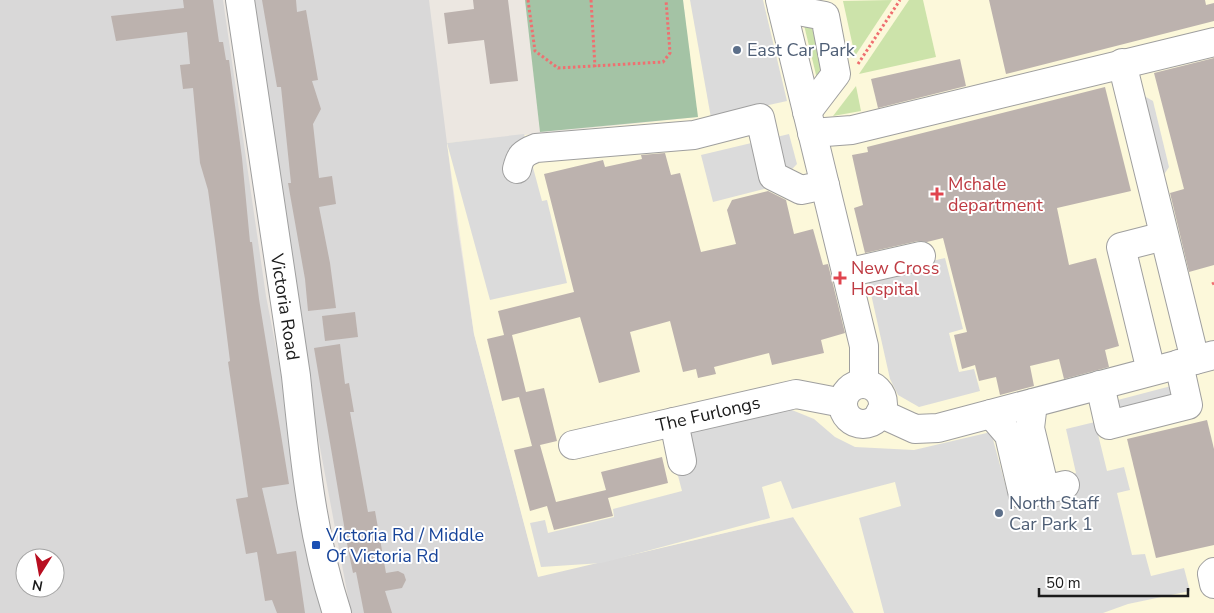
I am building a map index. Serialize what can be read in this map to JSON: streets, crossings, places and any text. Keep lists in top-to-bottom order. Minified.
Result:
{"streets":{"street":["Victoria Road","The Furlongs"]},"places":{"other":["East Car Park","North Staff Car Park 1"],"health":["Mchale department","New Cross Hospital"],"transit":["Victoria Rd / Middle Of Victoria Rd"]},"scale_bar":"50 m","north":"bottom"}
